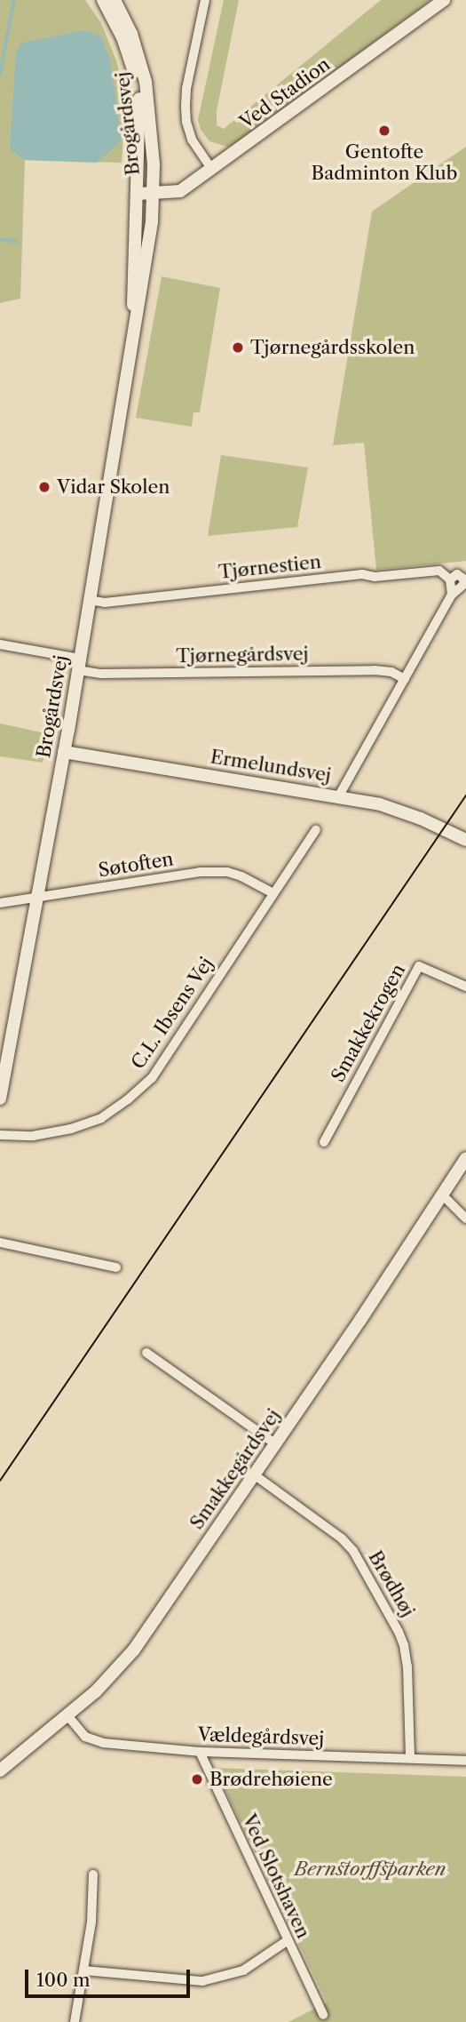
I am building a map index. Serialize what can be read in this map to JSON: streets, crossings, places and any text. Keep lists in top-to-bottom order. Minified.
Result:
{"streets":{"street":["Ved Stadion","Brogårdsvej","Tjørnestien","Tjørnegårdsvej","Ermelundsvej","Søtoften","C.L. Ibsens Vej","Smakkekrogen","Smakkegårdsvej","Brødhøj","Vældegårdsvej","Ved Slotshaven"]},"crossings":[["Ved Stadion","Brogårdsvej"],["Brogårdsvej","Tjørnestien"],["Brogårdsvej","Tjørnegårdsvej"],["Brogårdsvej","Ermelundsvej"],["Brogårdsvej","Søtoften"],["Tjørnestien","Tjørnegårdsvej"],["Søtoften","C.L. Ibsens Vej"],["Smakkegårdsvej","Brødhøj"],["Smakkegårdsvej","Vældegårdsvej"],["Brødhøj","Vældegårdsvej"],["Vældegårdsvej","Ved Slotshaven"]],"parks":["Bernstorffsparken"],"places":["Gentofte Badminton Klub","Tjørnegårdsskolen","Vidar Skolen","Brødrehøiene"],"scale_bar":"100 m"}
